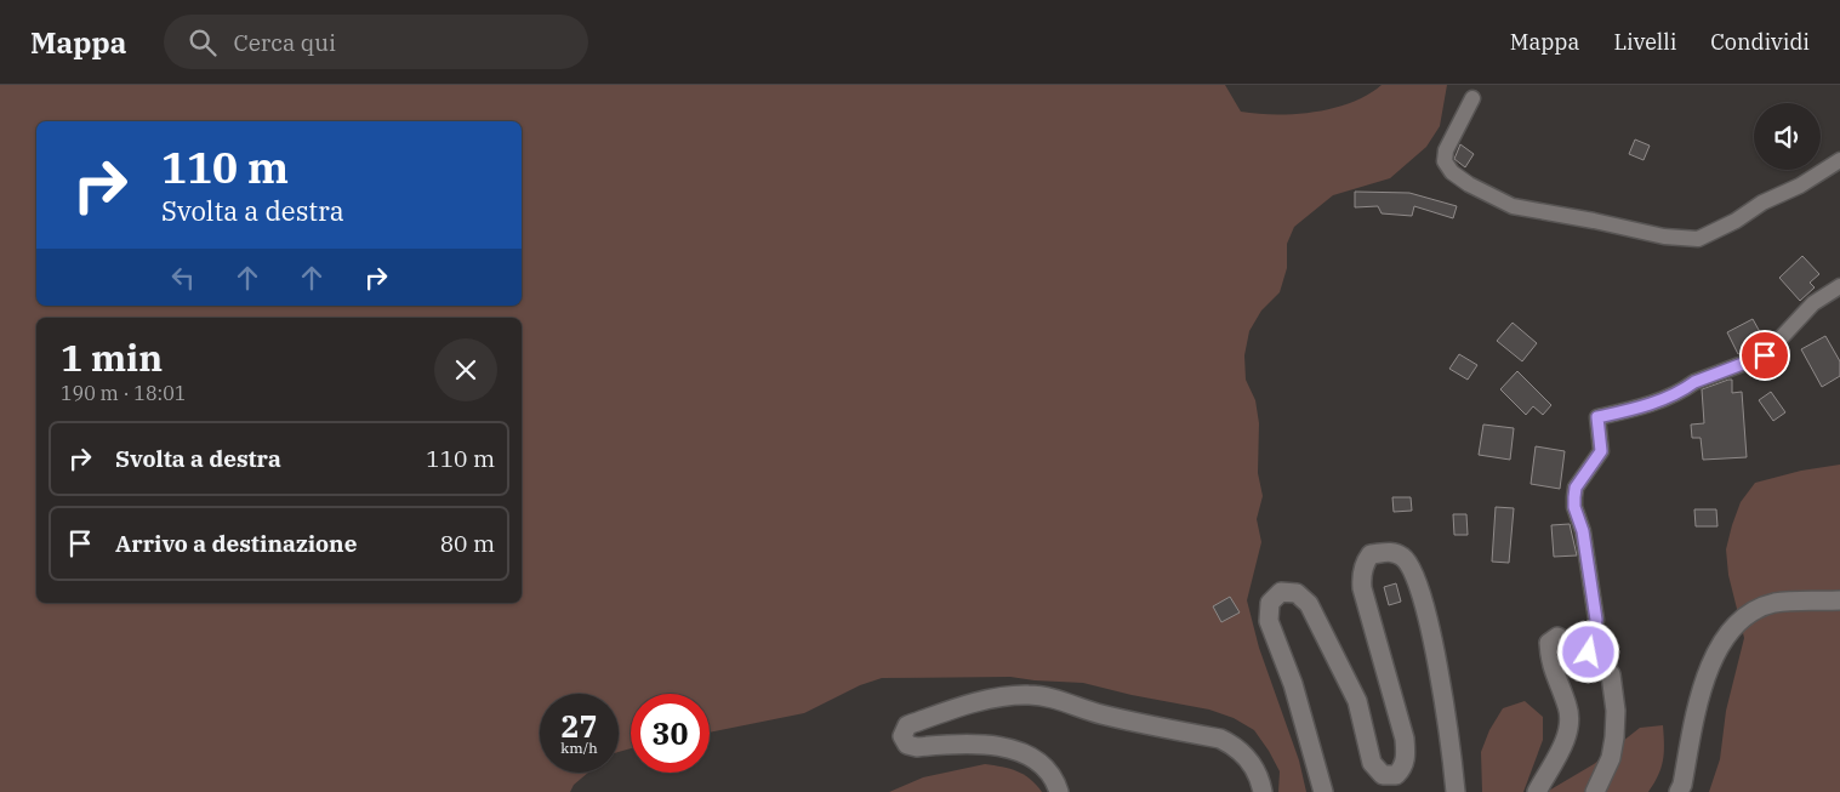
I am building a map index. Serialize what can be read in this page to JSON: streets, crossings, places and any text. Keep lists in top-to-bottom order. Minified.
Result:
{"page":{"header":"Mappa","search":"Cerca qui","nav":["Mappa","Livelli","Condividi"],"turn":["110 m","Svolta a destra"],"heading":["1 min","190 m · 18:01"],"list":[{"name":"Svolta a destra","value":"110 m"},{"name":"Arrivo a destinazione","value":"80 m"}],"speed":"27 km/h","limit":"30"}}
